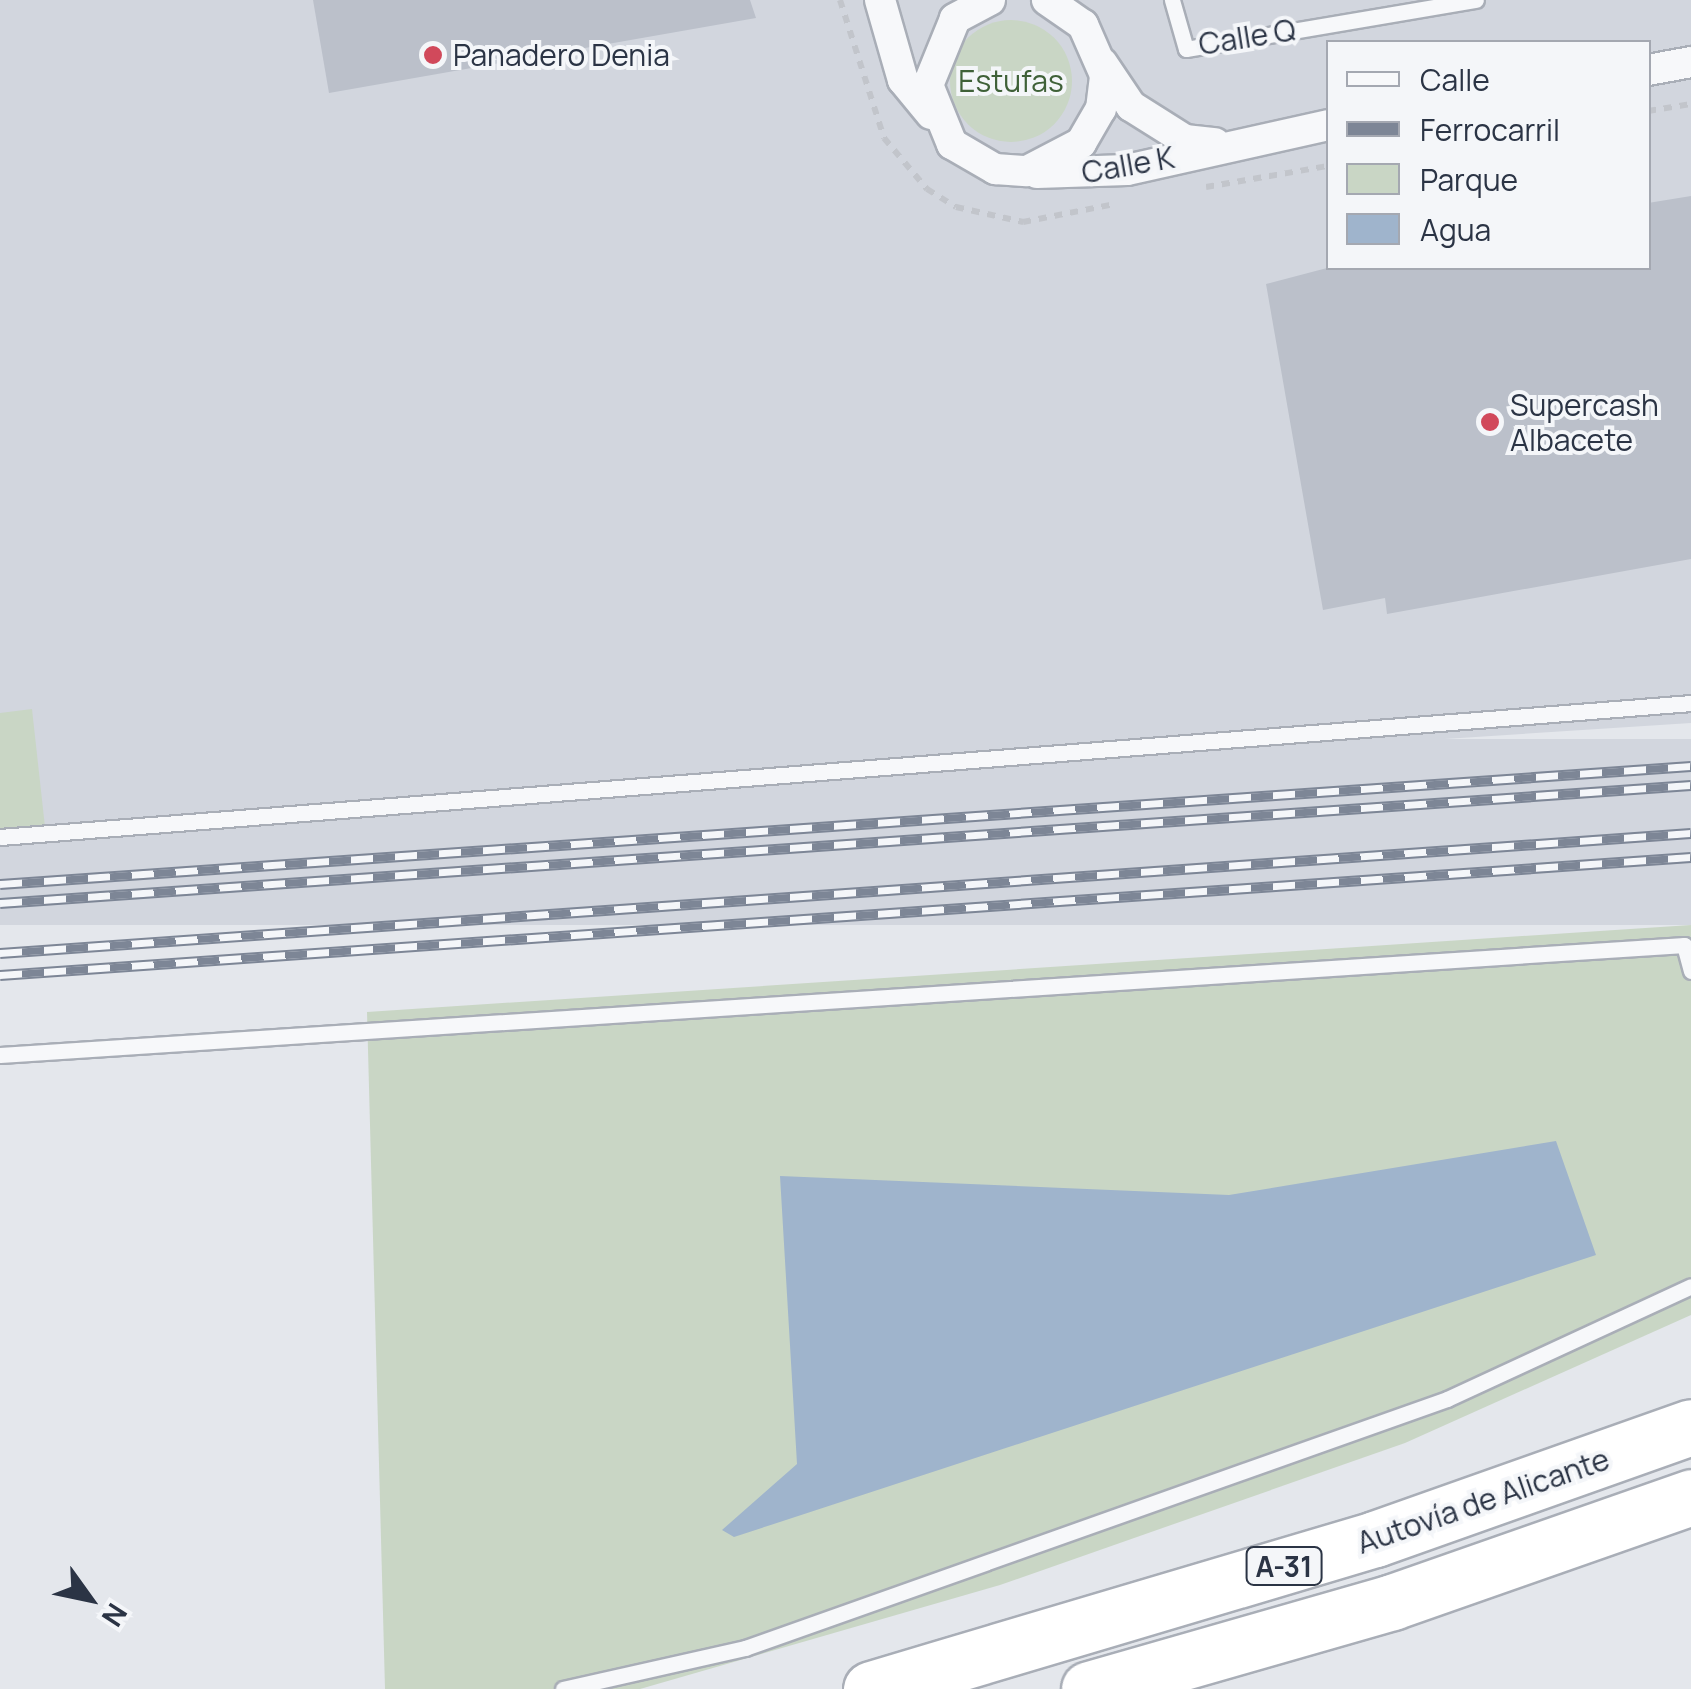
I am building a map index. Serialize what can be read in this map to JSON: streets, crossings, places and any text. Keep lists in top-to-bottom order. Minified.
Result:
{"streets":{"highway":["Autovía de Alicante","A-31"],"street":["Calle K"],"lane":["Calle Q"]},"parks":["Estufas"],"places":["Panadero Denia","Supercash Albacete"],"legend":["Calle","Ferrocarril","Parque","Agua"],"north":"bottom right"}
